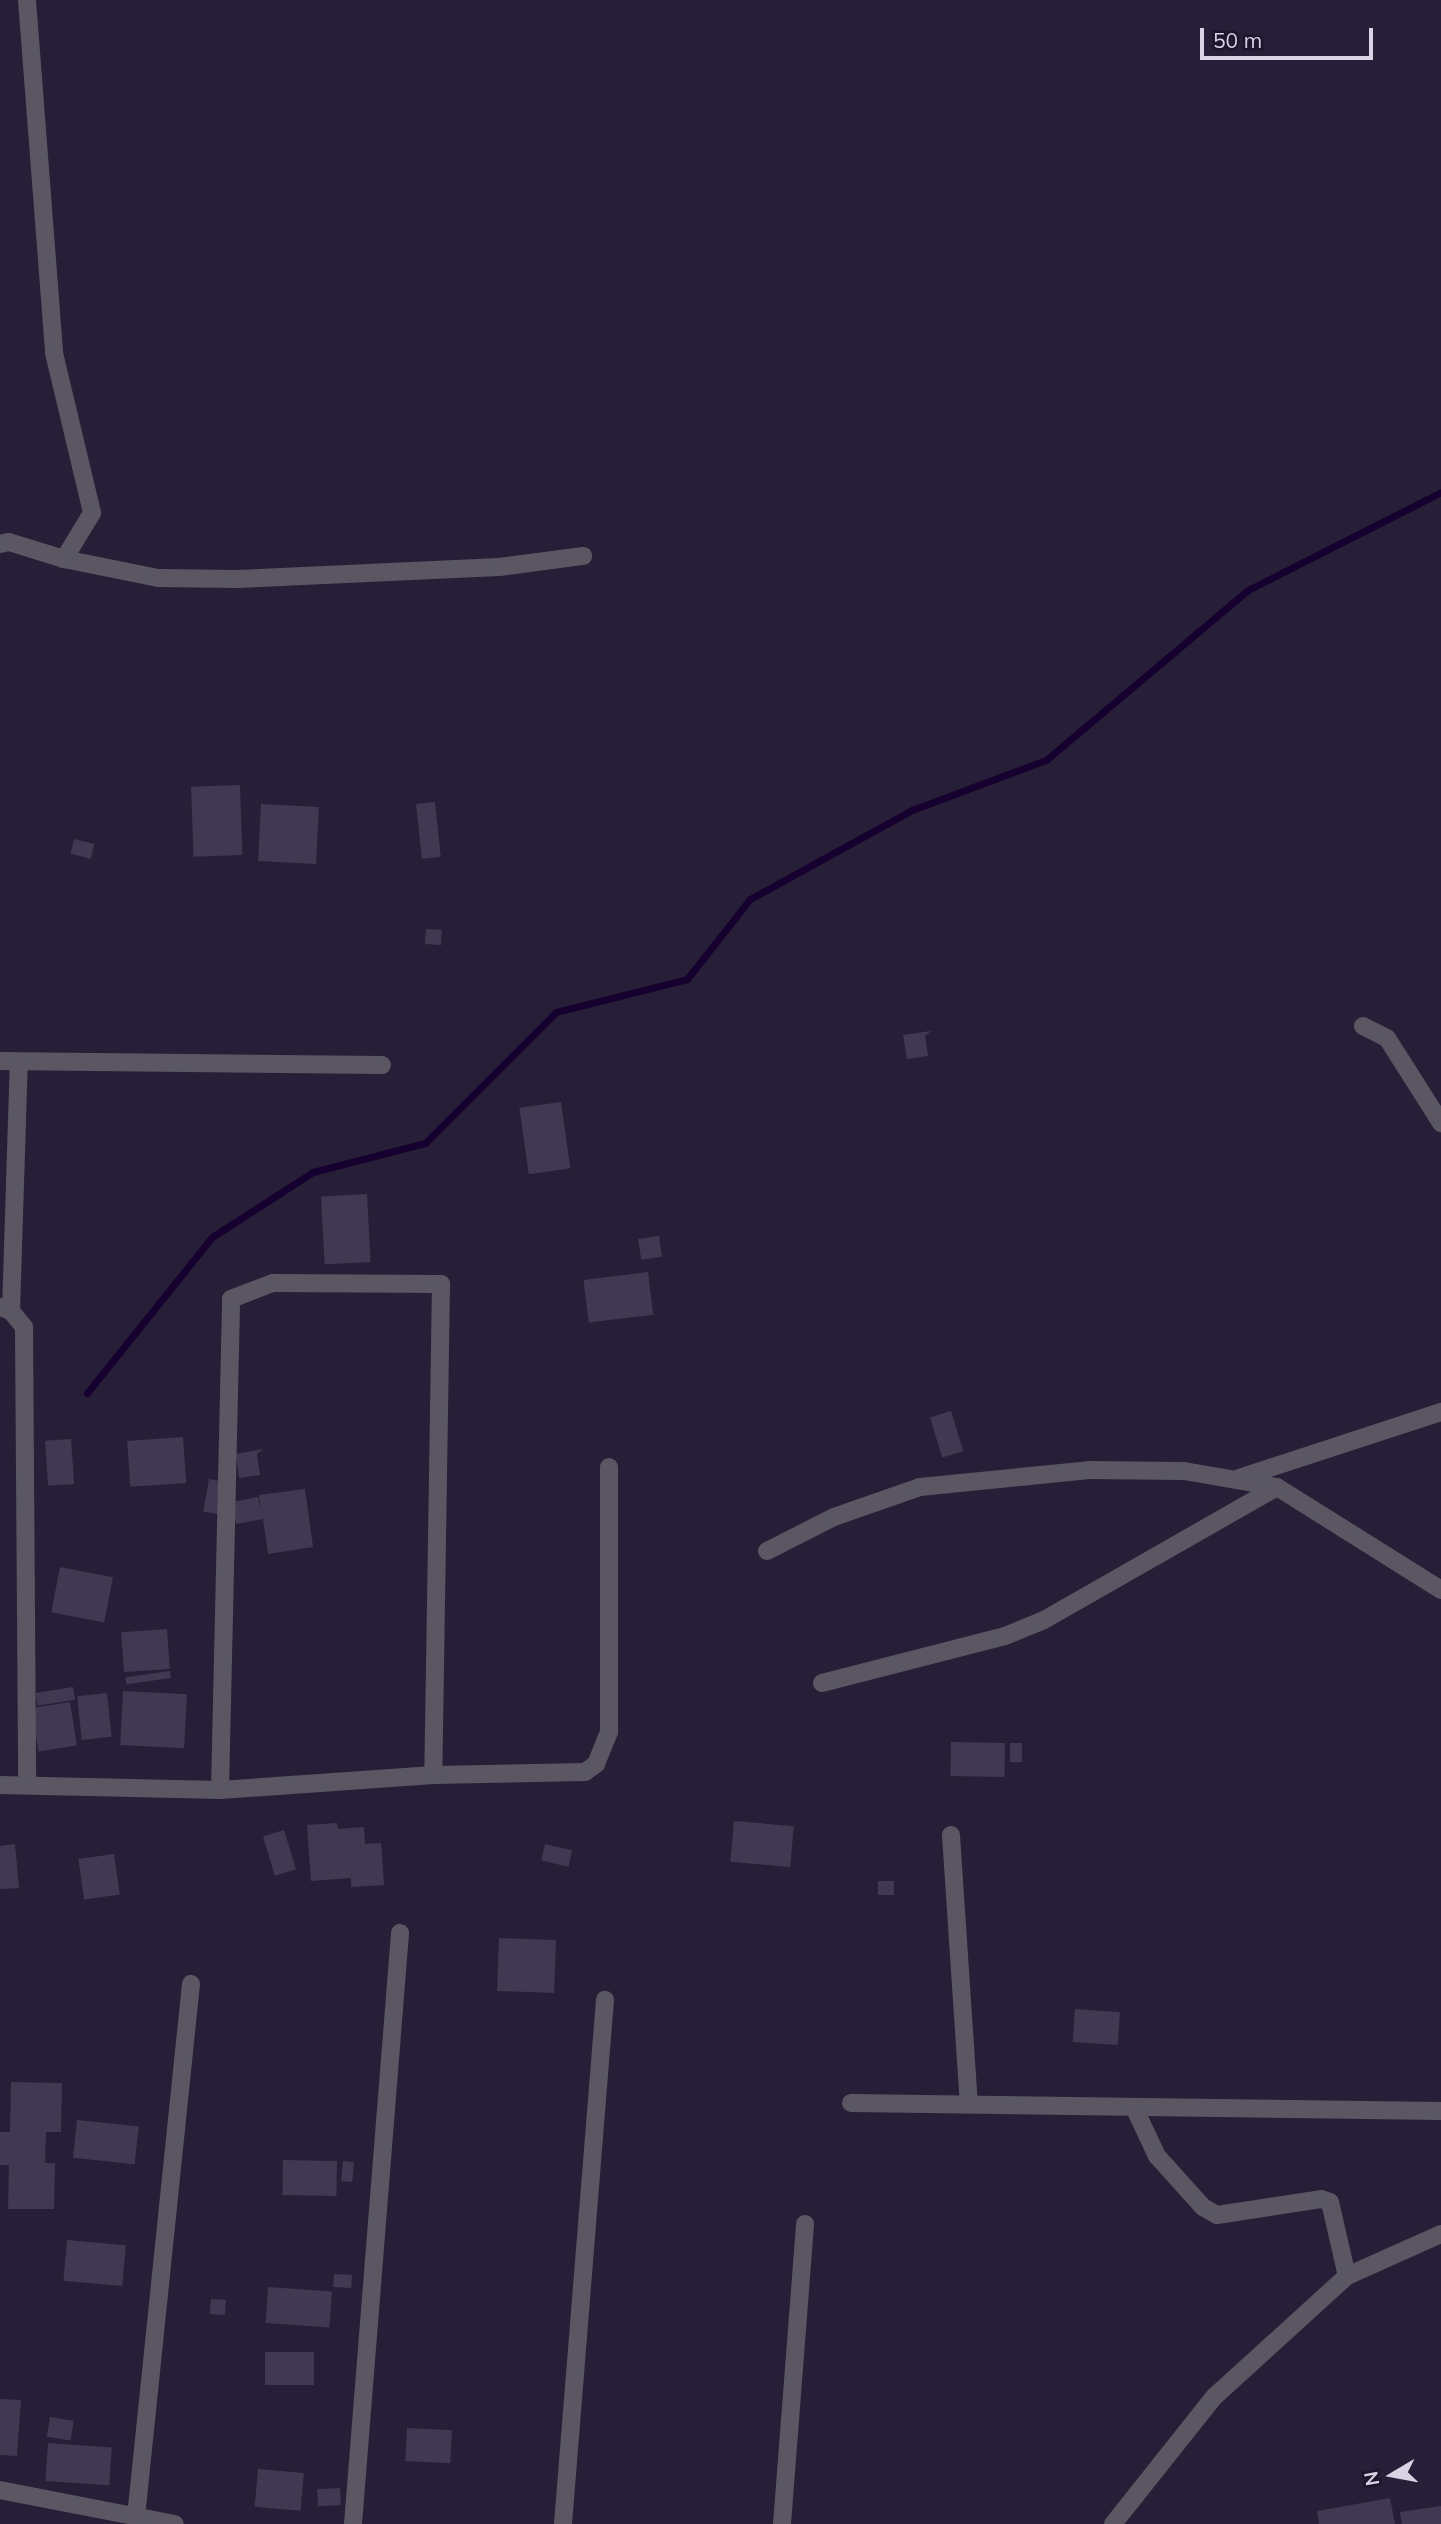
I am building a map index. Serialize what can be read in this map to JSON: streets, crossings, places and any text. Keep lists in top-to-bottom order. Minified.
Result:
{"scale_bar":"50 m","north":"left"}
